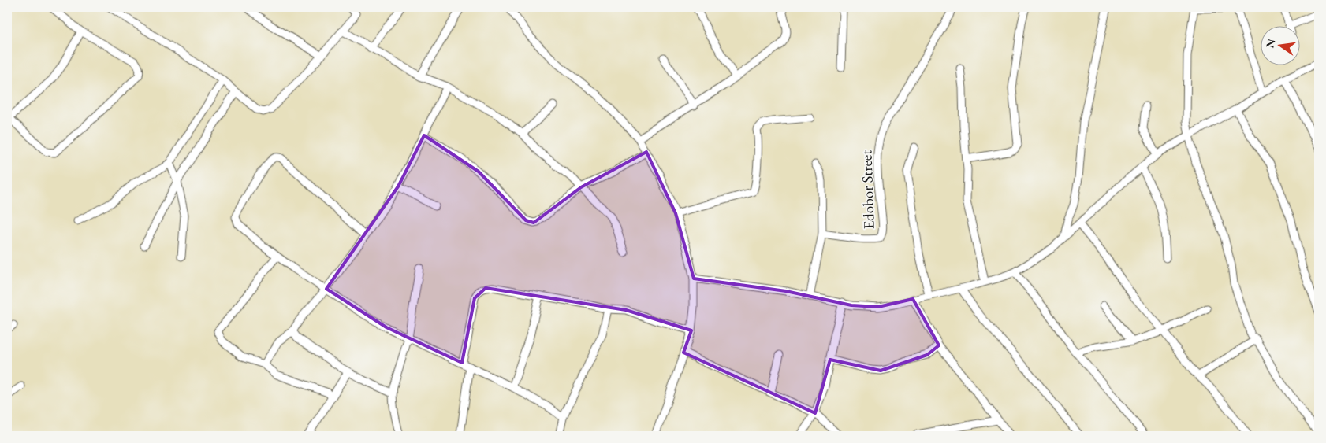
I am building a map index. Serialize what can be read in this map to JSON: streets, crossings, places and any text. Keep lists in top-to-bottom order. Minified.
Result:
{"streets":{"street":["Edobor Street"]},"north":"left"}
